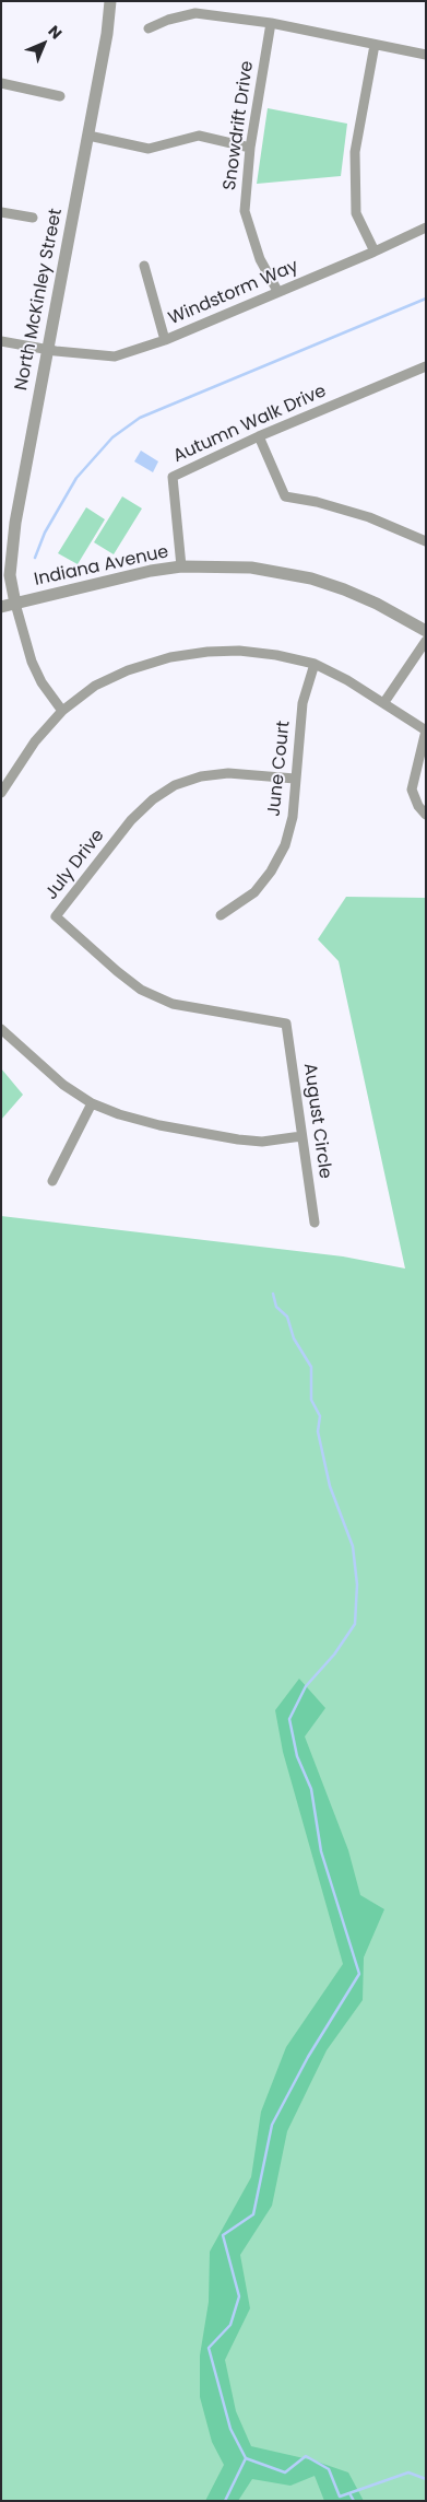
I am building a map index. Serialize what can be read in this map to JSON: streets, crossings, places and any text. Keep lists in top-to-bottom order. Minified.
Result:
{"streets":{"street":["Snowdrift Drive","Windstorm Way","North McKinley Street","Autumn Walk Drive","Indiana Avenue","June Court","July Drive","August Circle"]},"crossings":[["Snowdrift Drive","Windstorm Way"],["Windstorm Way","North McKinley Street"],["North McKinley Street","Indiana Avenue"],["Autumn Walk Drive","Indiana Avenue"],["June Court","July Drive"],["July Drive","August Circle"]],"north":"top right"}
